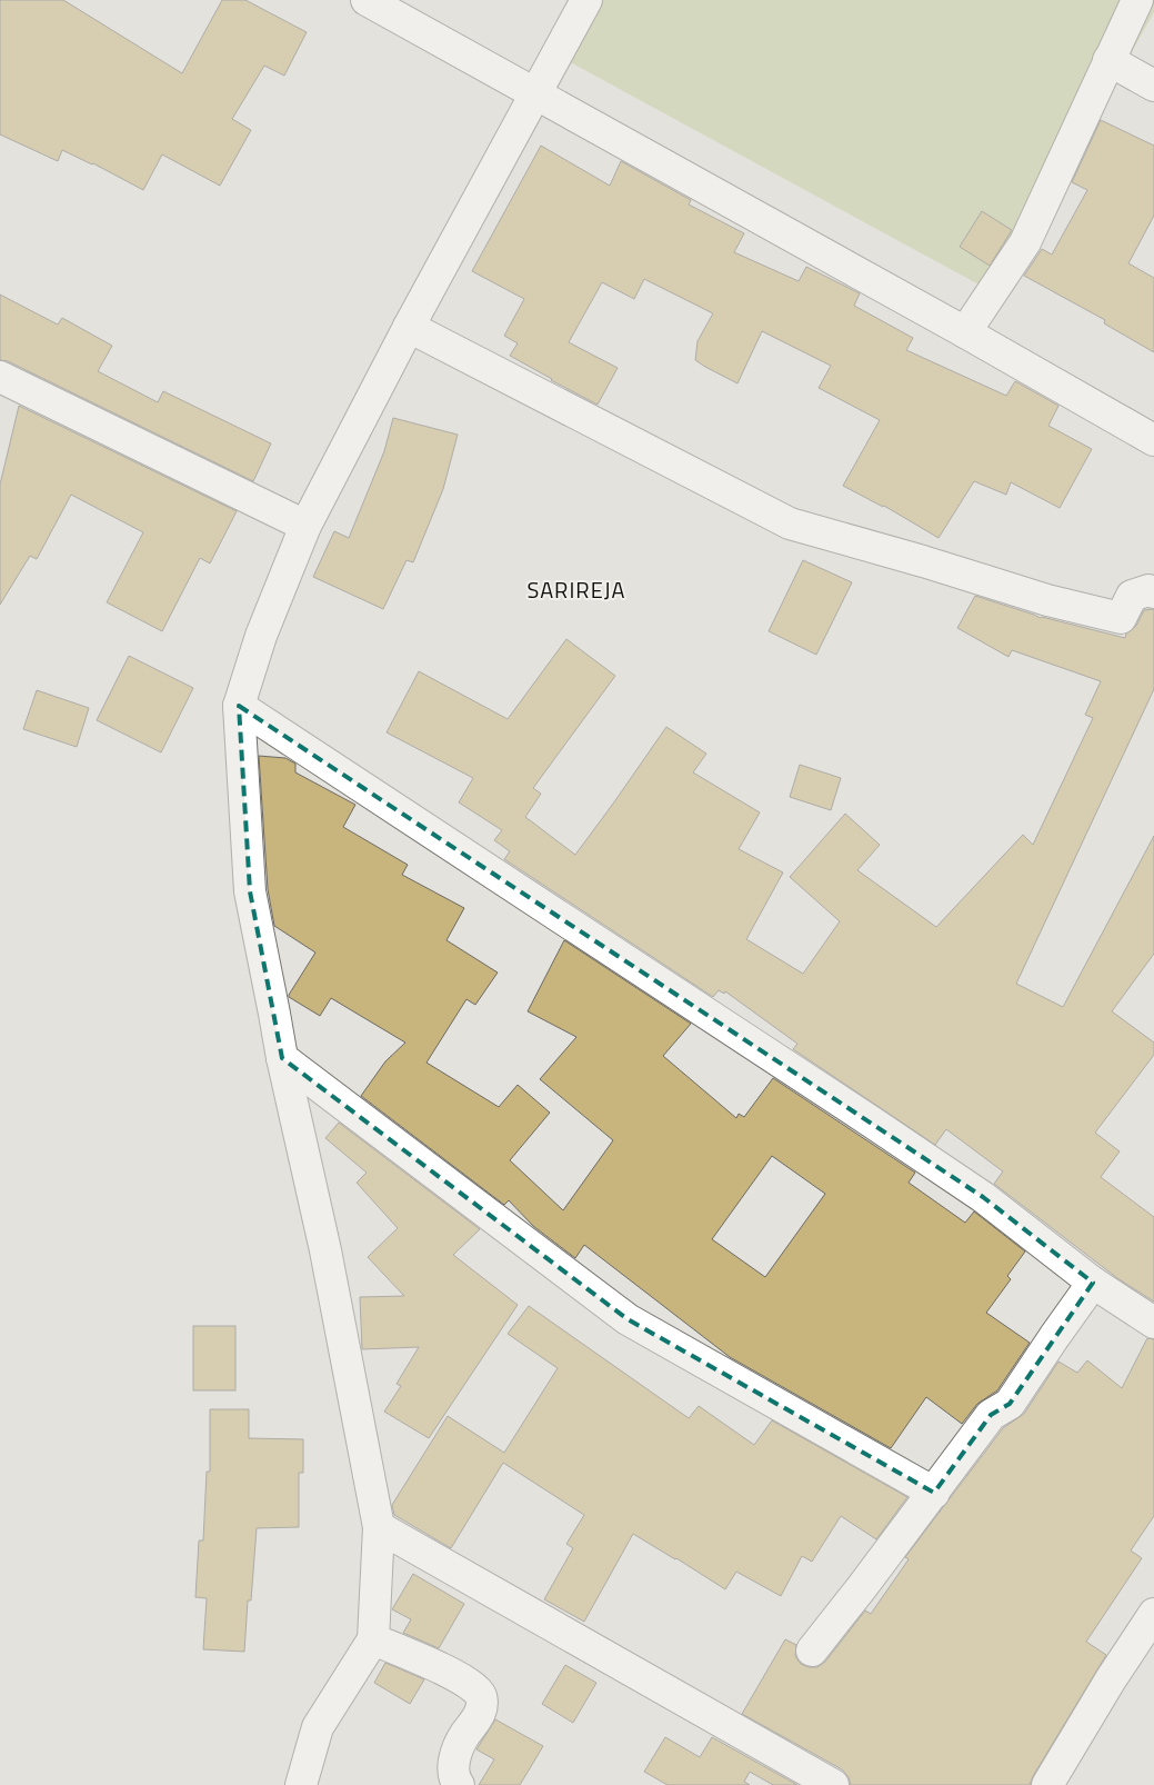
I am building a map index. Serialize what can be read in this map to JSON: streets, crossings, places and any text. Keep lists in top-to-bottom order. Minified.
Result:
{"districts":["SARIREJA"]}
